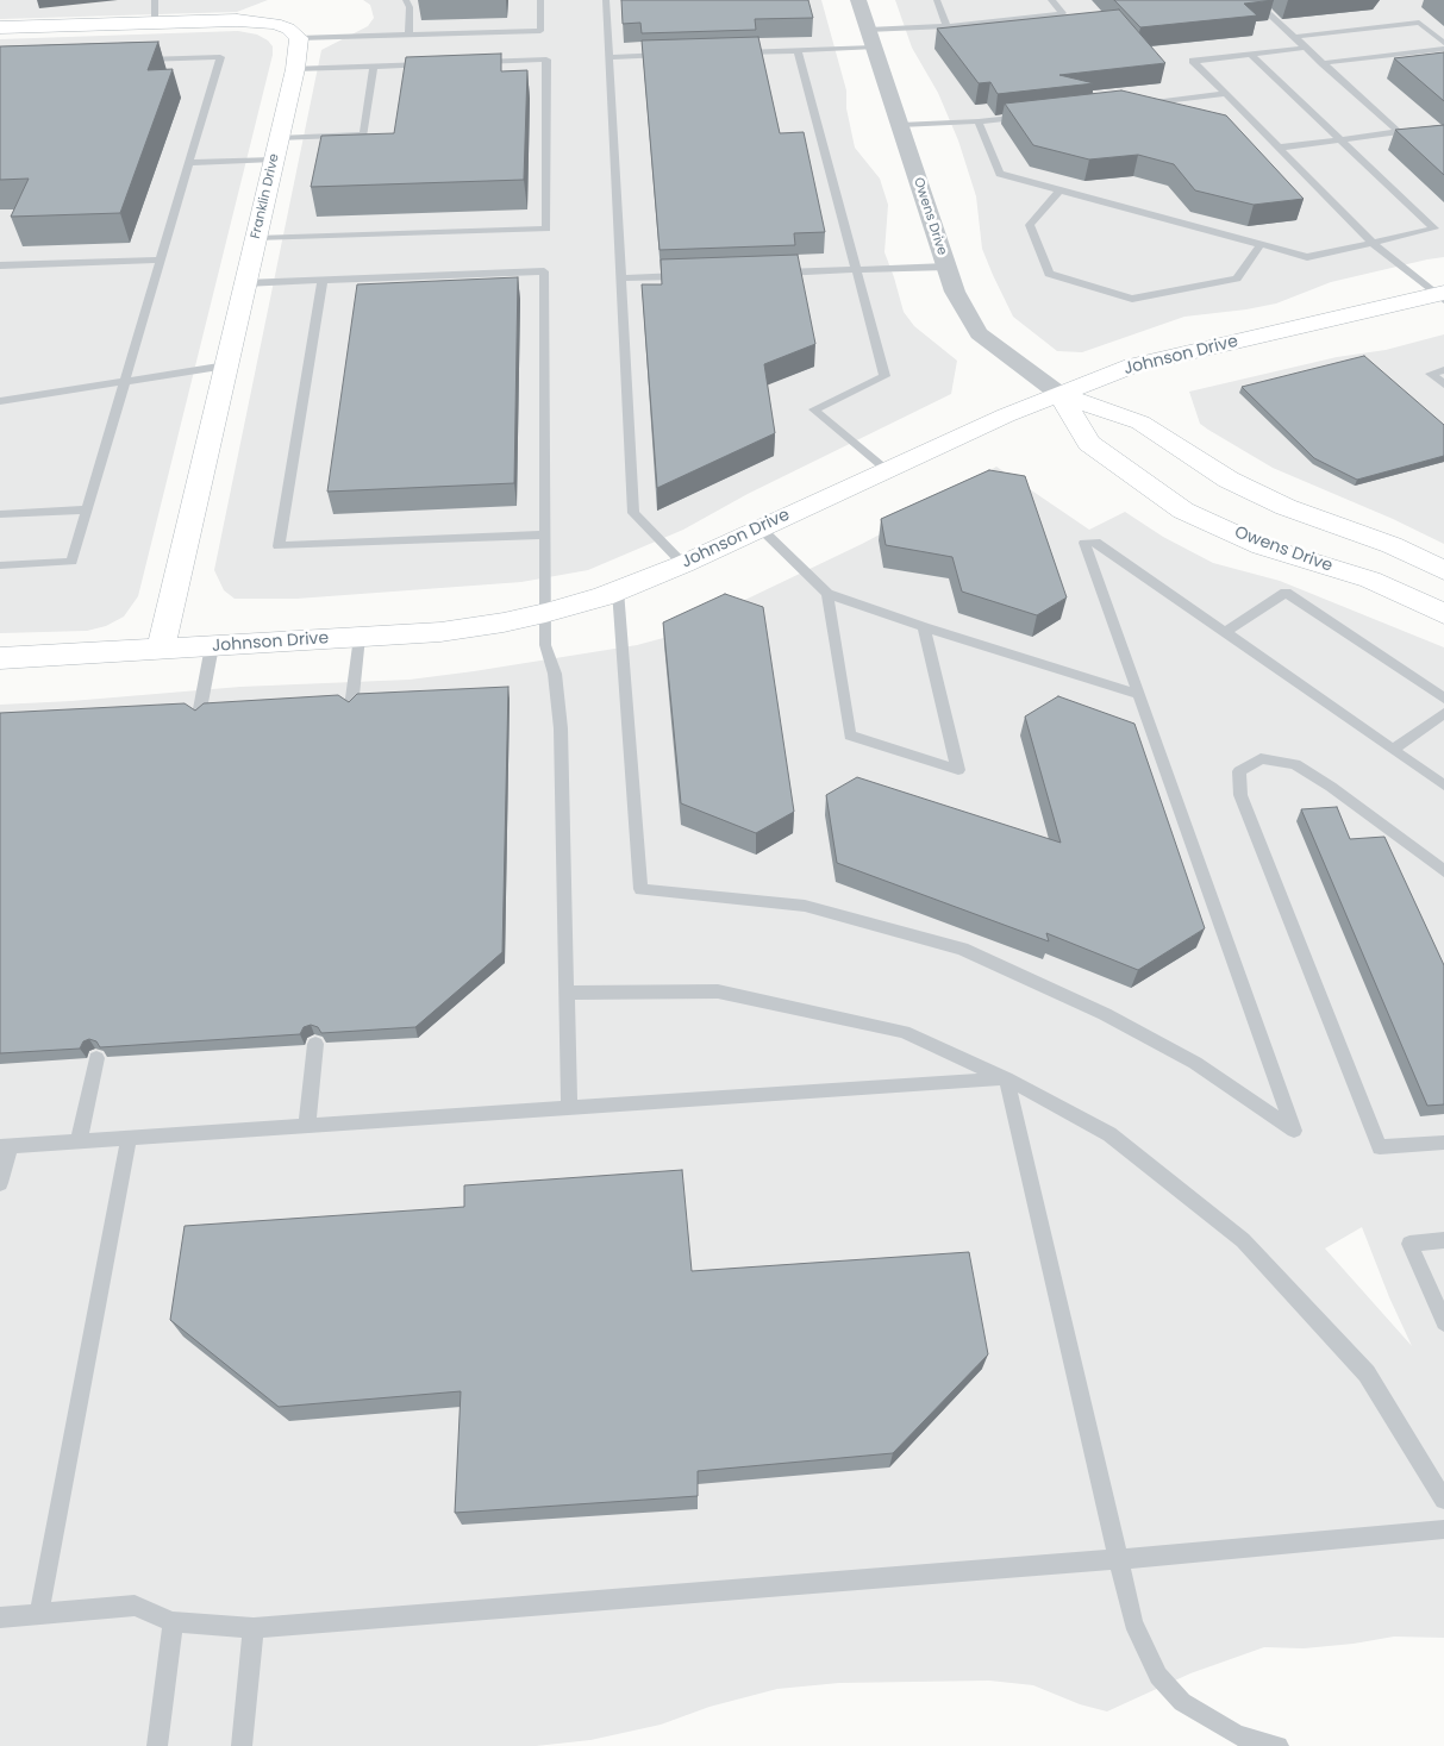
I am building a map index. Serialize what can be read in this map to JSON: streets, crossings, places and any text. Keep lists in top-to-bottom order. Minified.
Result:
{"streets":{"street":["Franklin Drive","Owens Drive","Johnson Drive"]},"crossings":[["Franklin Drive","Johnson Drive"],["Owens Drive","Johnson Drive"]]}
